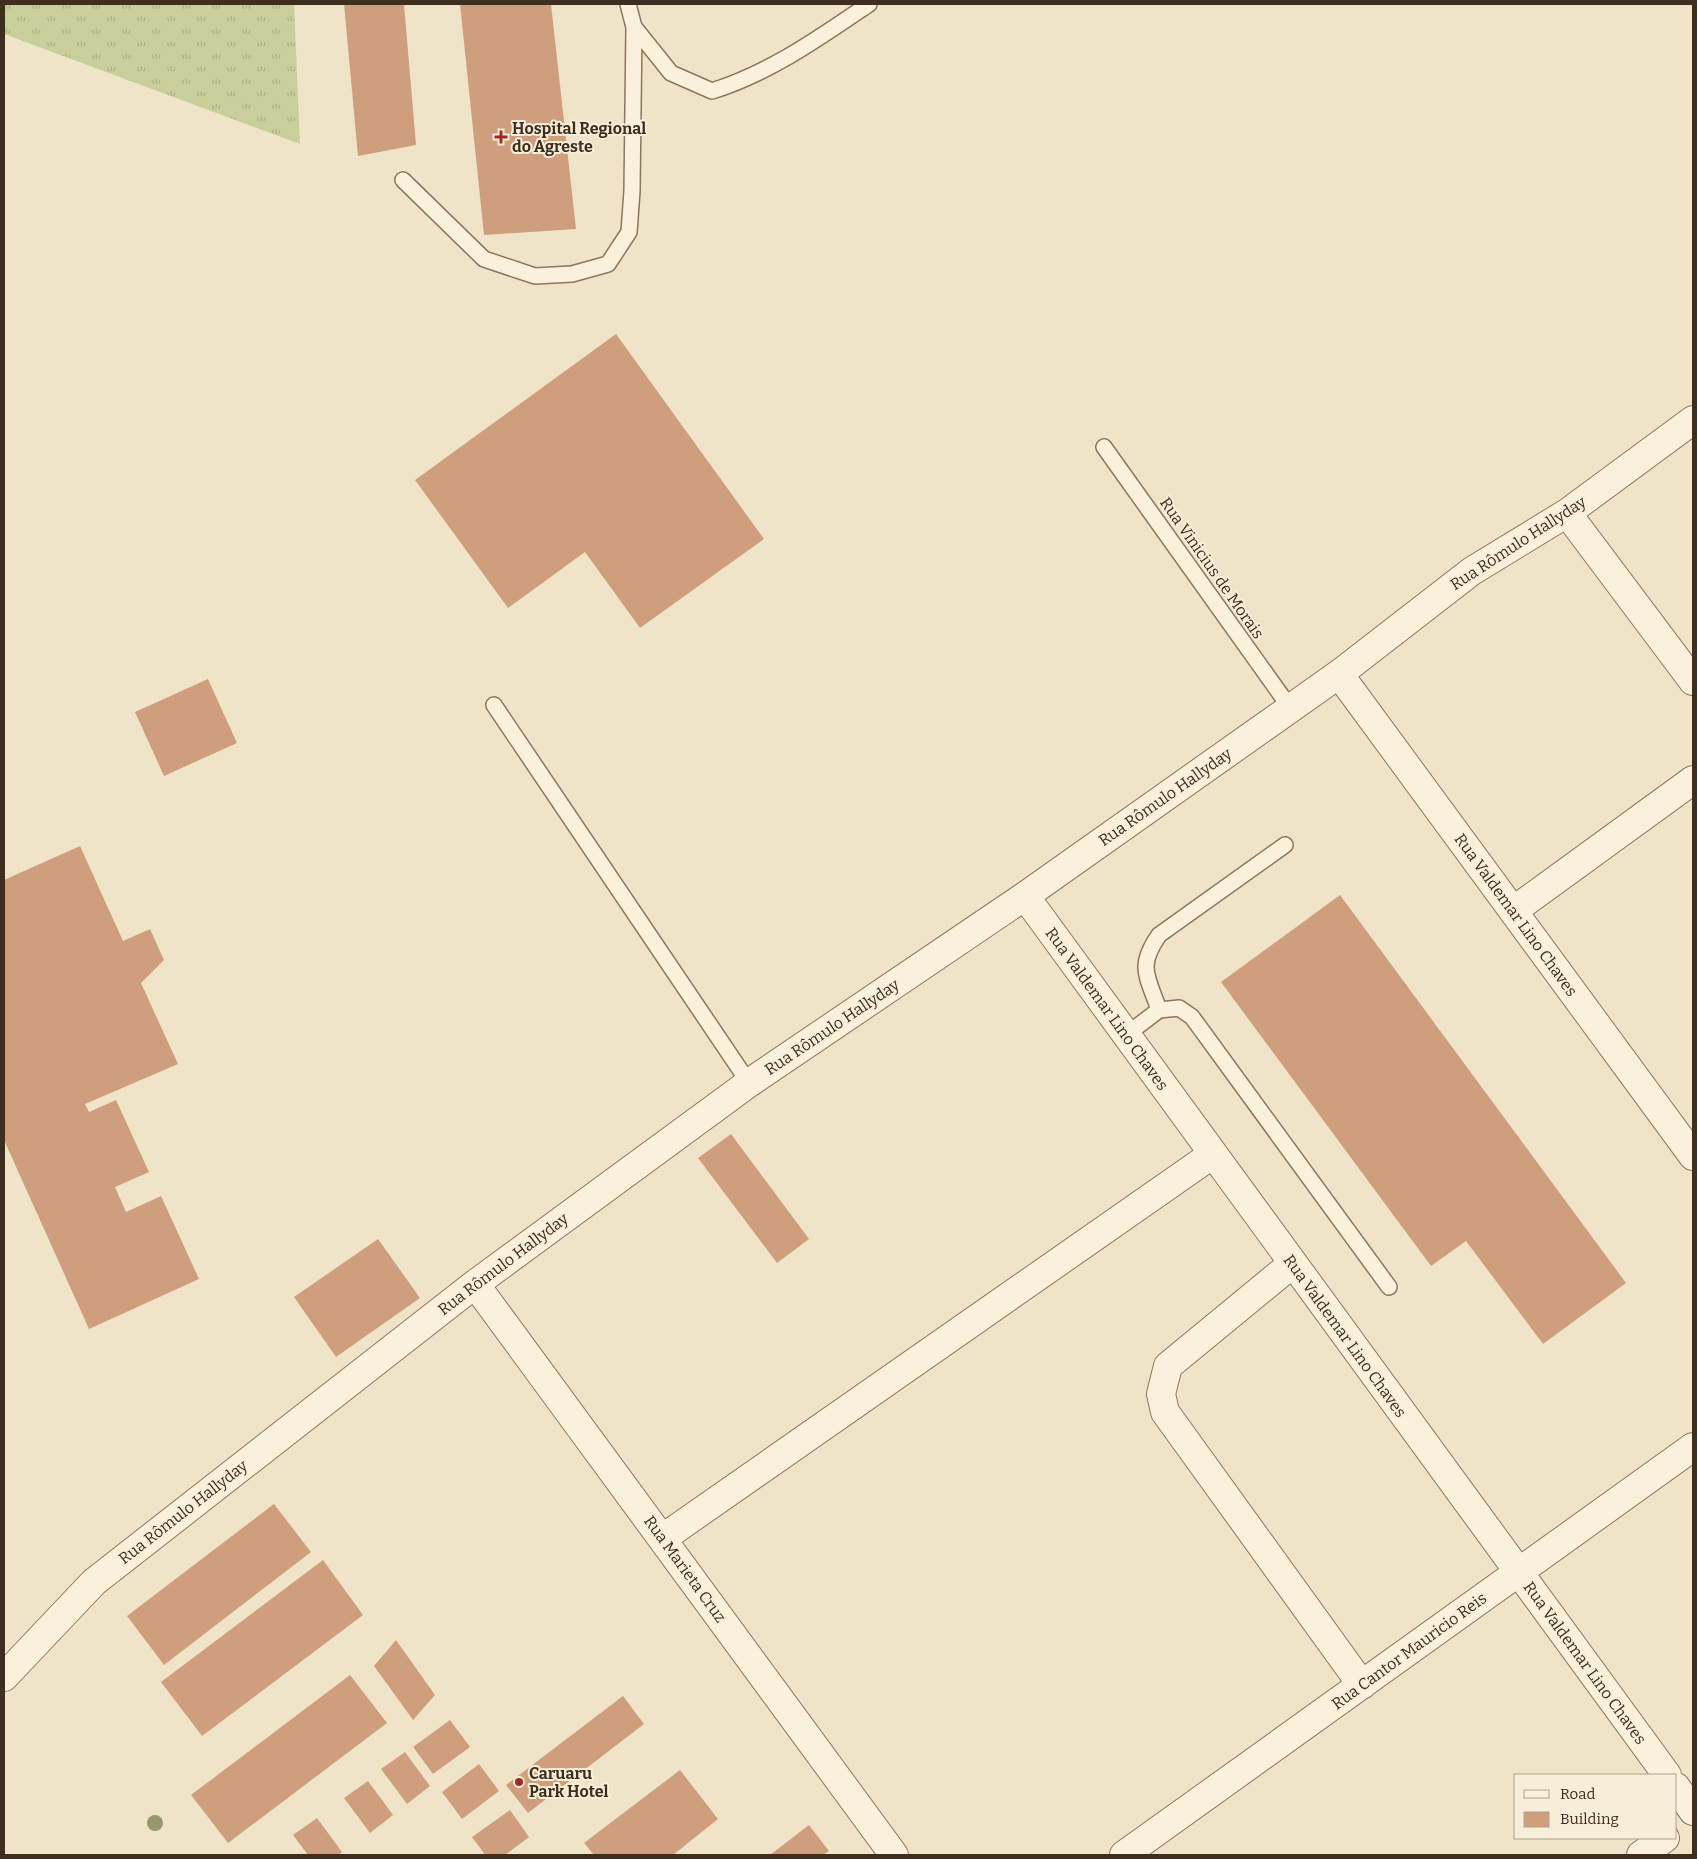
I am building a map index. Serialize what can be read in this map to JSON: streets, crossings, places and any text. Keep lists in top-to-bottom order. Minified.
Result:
{"streets":{"street":["Rua Rômulo Hallyday","Rua Valdemar Lino Chaves","Rua Marieta Cruz","Rua Cantor Mauricio Reis"],"lane":["Rua Vinicius de Morais"]},"crossings":[["Rua Rômulo Hallyday","Rua Vinicius de Morais"],["Rua Rômulo Hallyday","Rua Valdemar Lino Chaves"],["Rua Rômulo Hallyday","Rua Marieta Cruz"],["Rua Valdemar Lino Chaves","Rua Cantor Mauricio Reis"]],"places":{"health":["Hospital Regional do Agreste"],"other":["Caruaru Park Hotel"]},"legend":["Road","Building"]}
